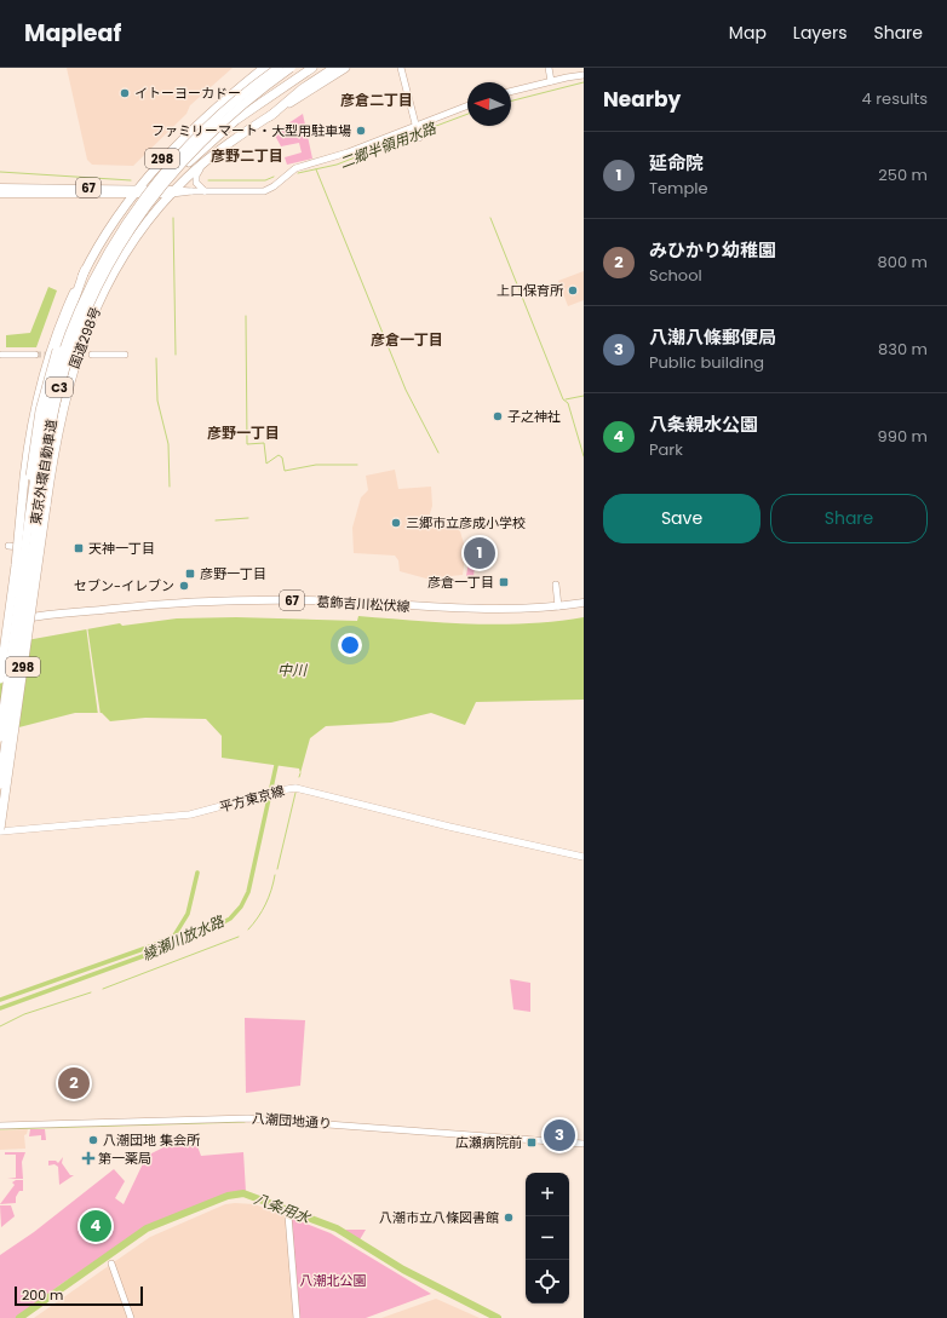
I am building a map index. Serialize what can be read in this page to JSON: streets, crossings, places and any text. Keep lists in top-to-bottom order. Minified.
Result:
{"streets":{"highway":["298","国道298号","C3","東京外環自動車道"],"main road":["67","葛飾吉川松伏線","平方東京線"],"street":["八潮団地通り"]},"crossings":[["298","国道298号"],["298","東京外環自動車道"],["67","国道298号"],["国道298号","平方東京線"]],"districts":["彦倉二丁目","彦野二丁目","彦倉一丁目","彦野一丁目"],"water":["二郷半領用水路","中川","綾瀬川放水路","八条用水"],"parks":["八潮北公園"],"places":{"other":["イトーヨーカドー","ファミリーマート・大型用駐車場","上口保育所","子之神社","三郷市立彦成小学校","セブン-イレブン","八潮団地 集会所","八潮市立八條図書館"],"transit":["天神一丁目","彦野一丁目","彦倉一丁目","広瀬病院前"],"health":["第一薬局"]},"scale_bar":"200 m","north":"left","page":{"header":"Mapleaf","nav":["Map","Layers","Share"],"heading":["Nearby","4 results"],"list":[{"mark":"1","name":"延命院","note":"Temple","value":"250 m"},{"mark":"2","name":"みひかり幼稚園","note":"School","value":"800 m"},{"mark":"3","name":"八潮八條郵便局","note":"Public building","value":"830 m"},{"mark":"4","name":"八条親水公園","note":"Park","value":"990 m"}],"buttons":["Save","Share"],"pins":["1","2","3","4"],"map_buttons":["+","−"],"scale":"200 m"}}
